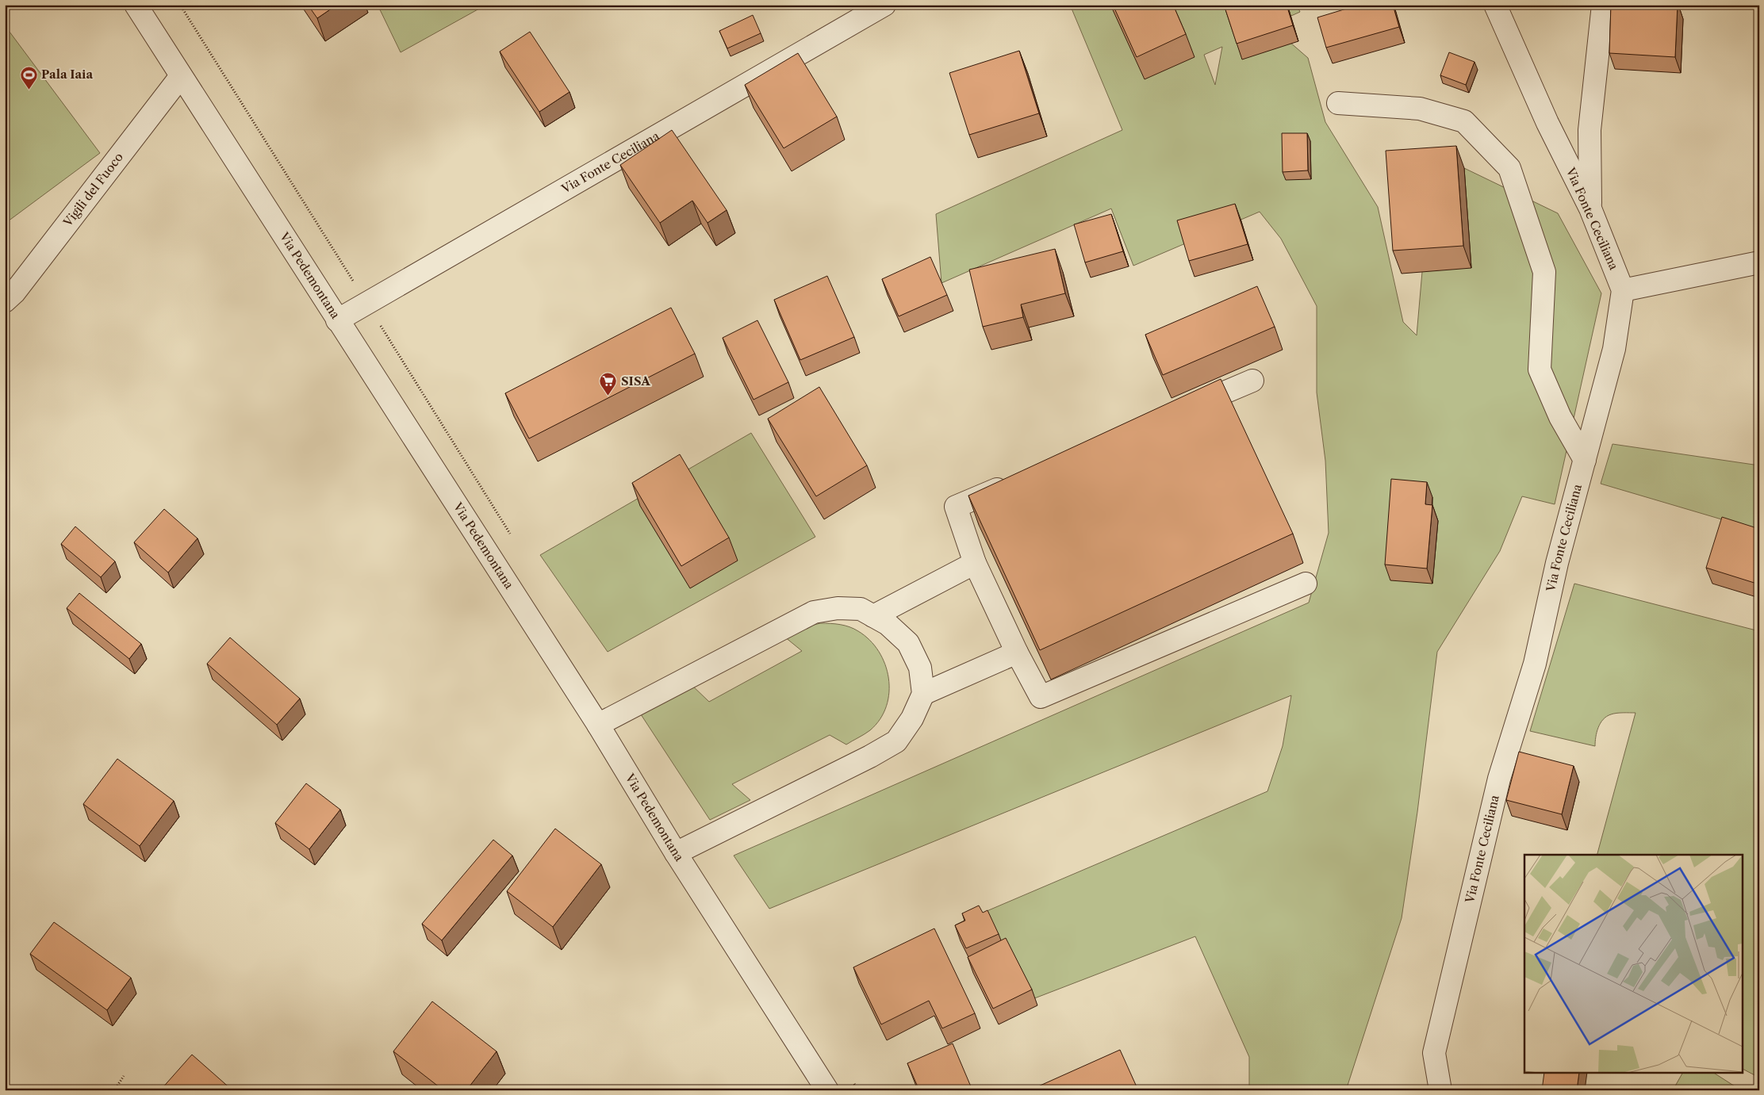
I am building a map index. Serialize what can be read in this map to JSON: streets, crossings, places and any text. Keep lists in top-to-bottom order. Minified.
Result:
{"streets":{"street":["Via Fonte Ceciliana","Vigili del Fuoco","Via Pedemontana"]},"crossings":[["Via Fonte Ceciliana","Via Pedemontana"],["Vigili del Fuoco","Via Pedemontana"]],"places":{"sports":["Pala Iaia"],"supermarket":["SISA"]}}
